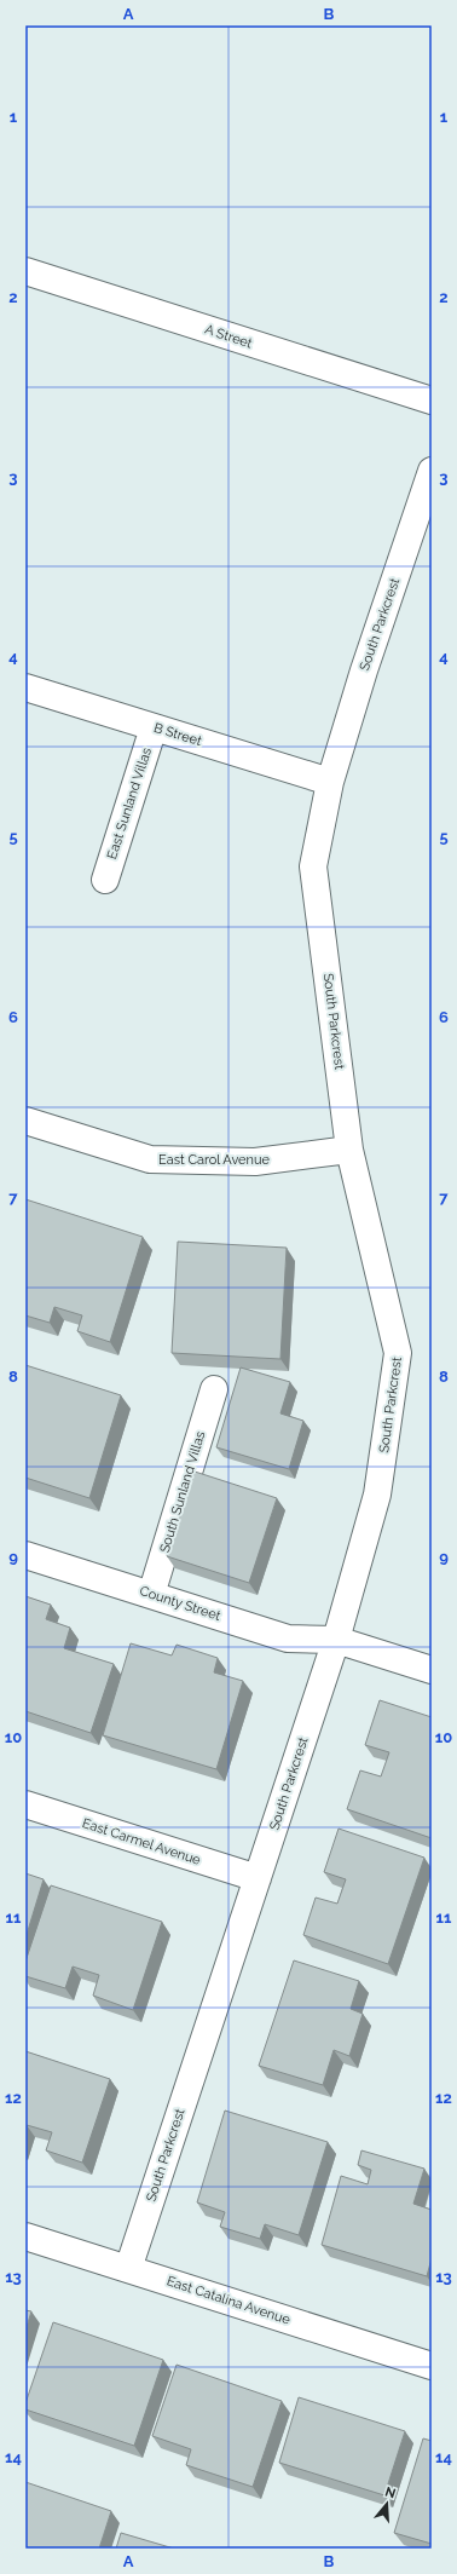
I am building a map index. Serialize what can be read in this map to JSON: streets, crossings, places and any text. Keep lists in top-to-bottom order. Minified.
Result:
{"streets":{"street":["A Street","South Parkcrest","B Street","East Sunland Villas","East Carol Avenue","South Sunland Villas","County Street","East Carmel Avenue","East Catalina Avenue"]},"crossings":[["South Parkcrest","B Street"],["South Parkcrest","East Carol Avenue"],["South Parkcrest","County Street"],["South Parkcrest","East Carmel Avenue"],["South Parkcrest","East Catalina Avenue"],["B Street","East Sunland Villas"],["South Sunland Villas","County Street"]],"north":"top","grid":{"columns":["A","B"],"rows":["1","2","3","4","5","6","7","8","9","10","11","12","13","14"]}}
